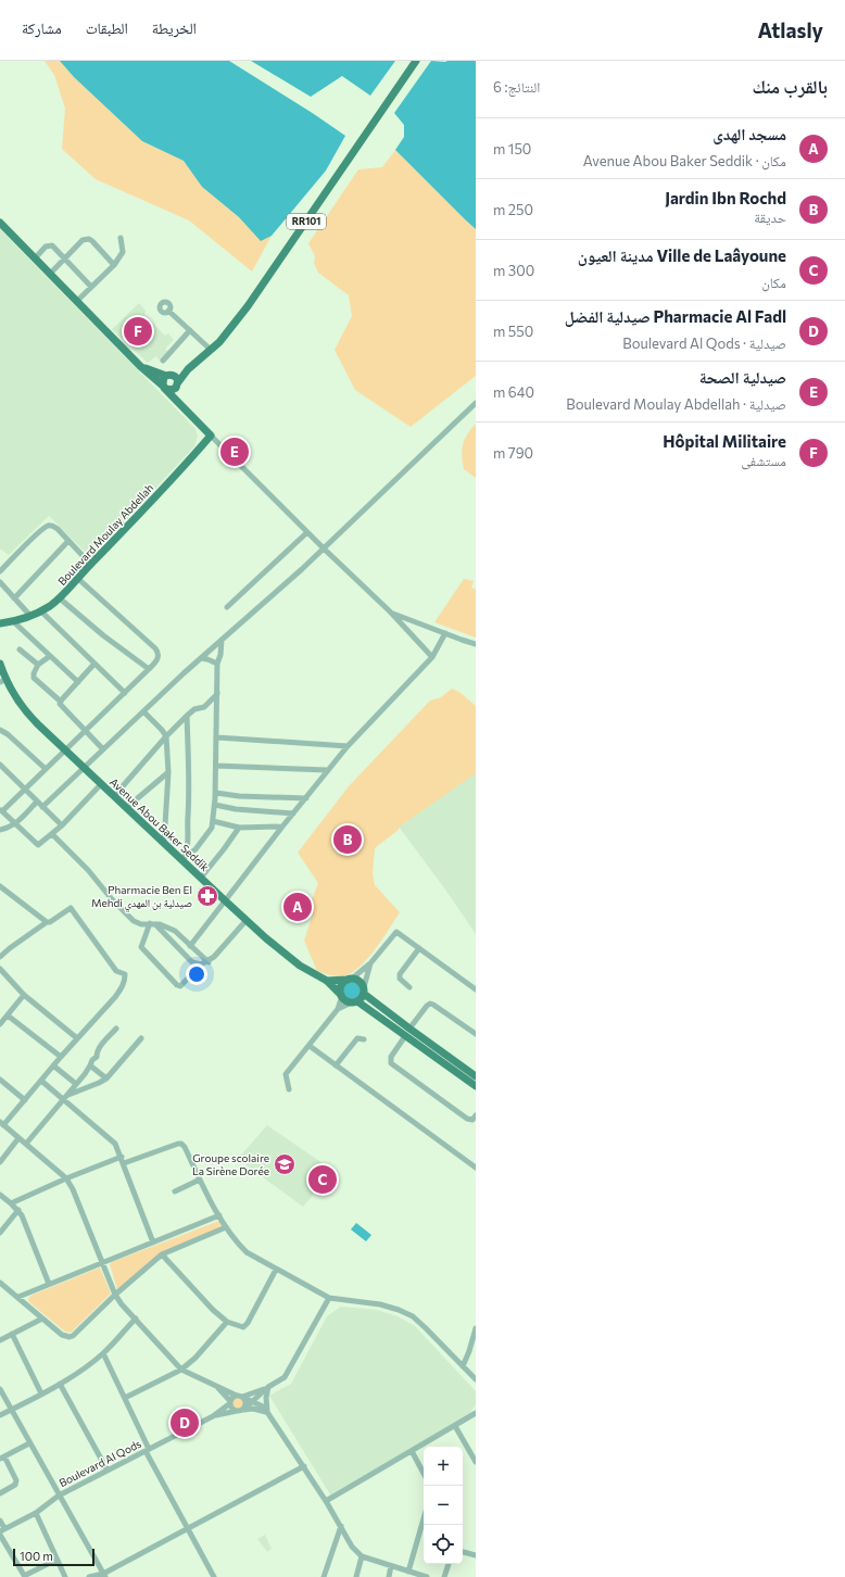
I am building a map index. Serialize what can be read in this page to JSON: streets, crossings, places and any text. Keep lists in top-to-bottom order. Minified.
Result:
{"streets":{"main road":["RR101","Boulevard Moulay Abdellah","Avenue Abou Baker Seddik"],"street":["Boulevard Al Qods"]},"places":{"pharmacy":["Pharmacie Ben El Mehdi صيدلية بن المهدي"],"school or university":["Groupe scolaire La Sirène Dorée"]},"scale_bar":"100 m","page":{"header":"Atlasly","nav":["الخريطة","الطبقات","مشاركة"],"heading":["بالقرب منك","النتائج: 6"],"list":[{"mark":"A","name":"مسجد الهدى","note":"مكان · Avenue Abou Baker Seddik","value":"150 m"},{"mark":"B","name":"Jardin Ibn Rochd","note":"حديقة","value":"250 m"},{"mark":"C","name":"Ville de Laâyoune مدينة العيون","note":"مكان","value":"300 m"},{"mark":"D","name":"Pharmacie Al Fadl صيدلية الفضل","note":"صيدلية · Boulevard Al Qods","value":"550 m"},{"mark":"E","name":"صيدلية الصحة","note":"صيدلية · Boulevard Moulay Abdellah","value":"640 m"},{"mark":"F","name":"Hôpital Militaire","note":"مستشفى","value":"790 m"}],"pins":["F","E","B","A","C","D"],"map_buttons":["+","−"],"scale":"100 m"}}
